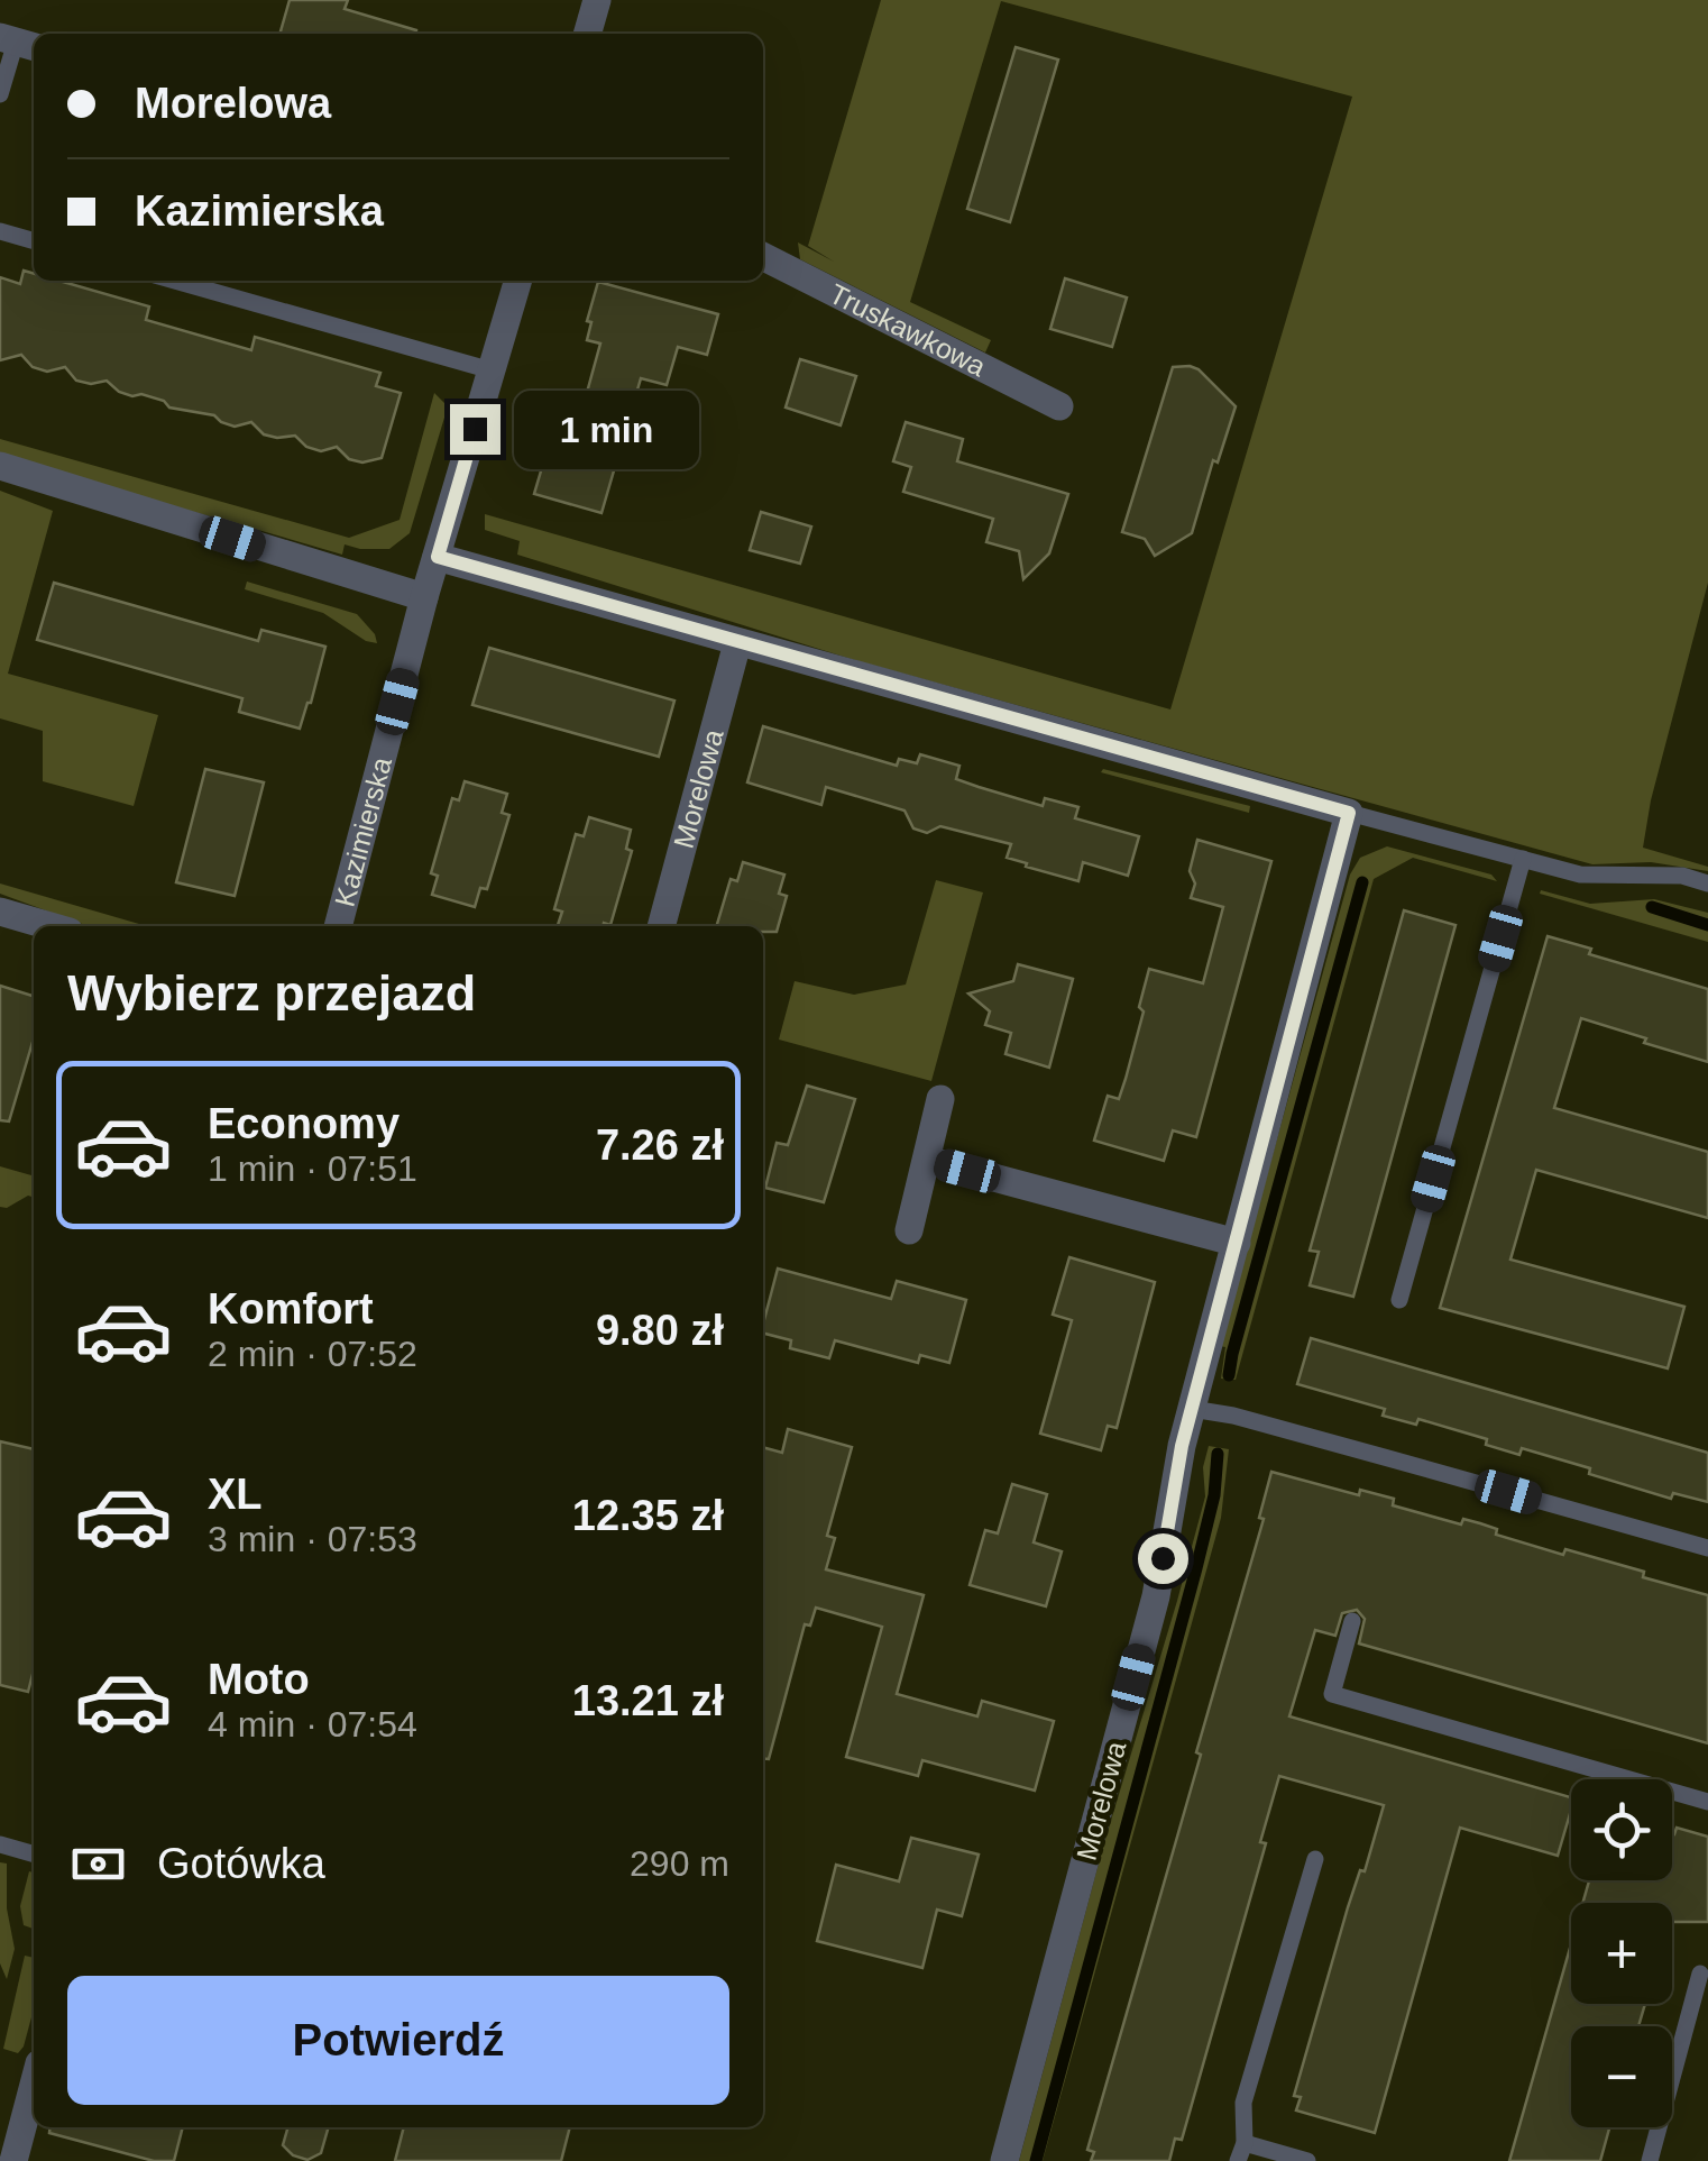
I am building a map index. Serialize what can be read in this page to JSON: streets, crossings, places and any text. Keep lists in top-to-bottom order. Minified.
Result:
{"streets":{"street":["Truskawkowa","Morelowa","Kazimierska"]},"page":{"banner":["Morelowa","Kazimierska"],"bubble":"1 min","heading":"Wybierz przejazd","list":[{"name":"Economy","note":"1 min · 07:51","value":"7.26 zł"},{"name":"Komfort","note":"2 min · 07:52","value":"9.80 zł"},{"name":"XL","note":"3 min · 07:53","value":"12.35 zł"},{"name":"Moto","note":"4 min · 07:54","value":"13.21 zł"}],"map_buttons":["+","−"],"pay":["Gotówka","290 m"],"buttons":"Potwierdź"}}
